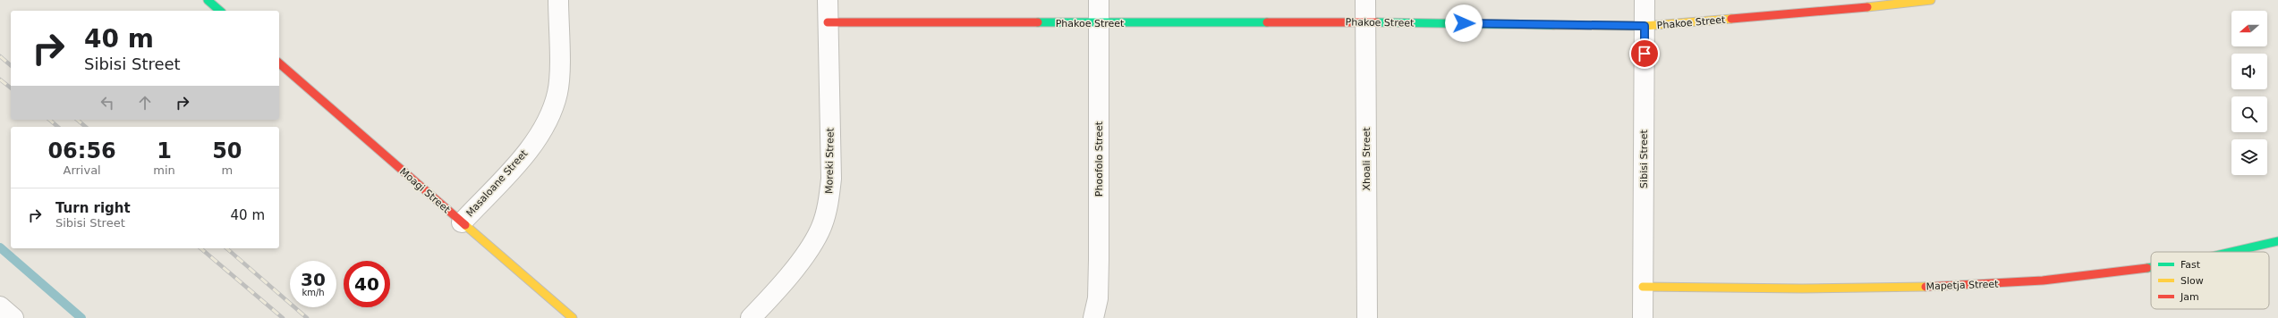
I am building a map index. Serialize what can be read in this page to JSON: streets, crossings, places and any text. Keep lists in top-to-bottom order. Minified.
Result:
{"streets":{"street":["Phakoe Street","Phoofolo Street","Xhoali Street","Sibisi Street","Moreki Street","Masaloane Street","Moagi Street","Mapetja Street"]},"crossings":[["Phakoe Street","Phoofolo Street"],["Phakoe Street","Xhoali Street"],["Phakoe Street","Sibisi Street"],["Phakoe Street","Moreki Street"],["Sibisi Street","Mapetja Street"],["Masaloane Street","Moagi Street"]],"legend":["Fast","Slow","Jam"],"north":"left","page":{"turn":["40 m","Sibisi Street"],"eta":["06:56","Arrival","1","min","50","m"],"list":[{"name":"Turn right","note":"Sibisi Street","value":"40 m"}],"speed":"30 km/h","limit":"40"}}
